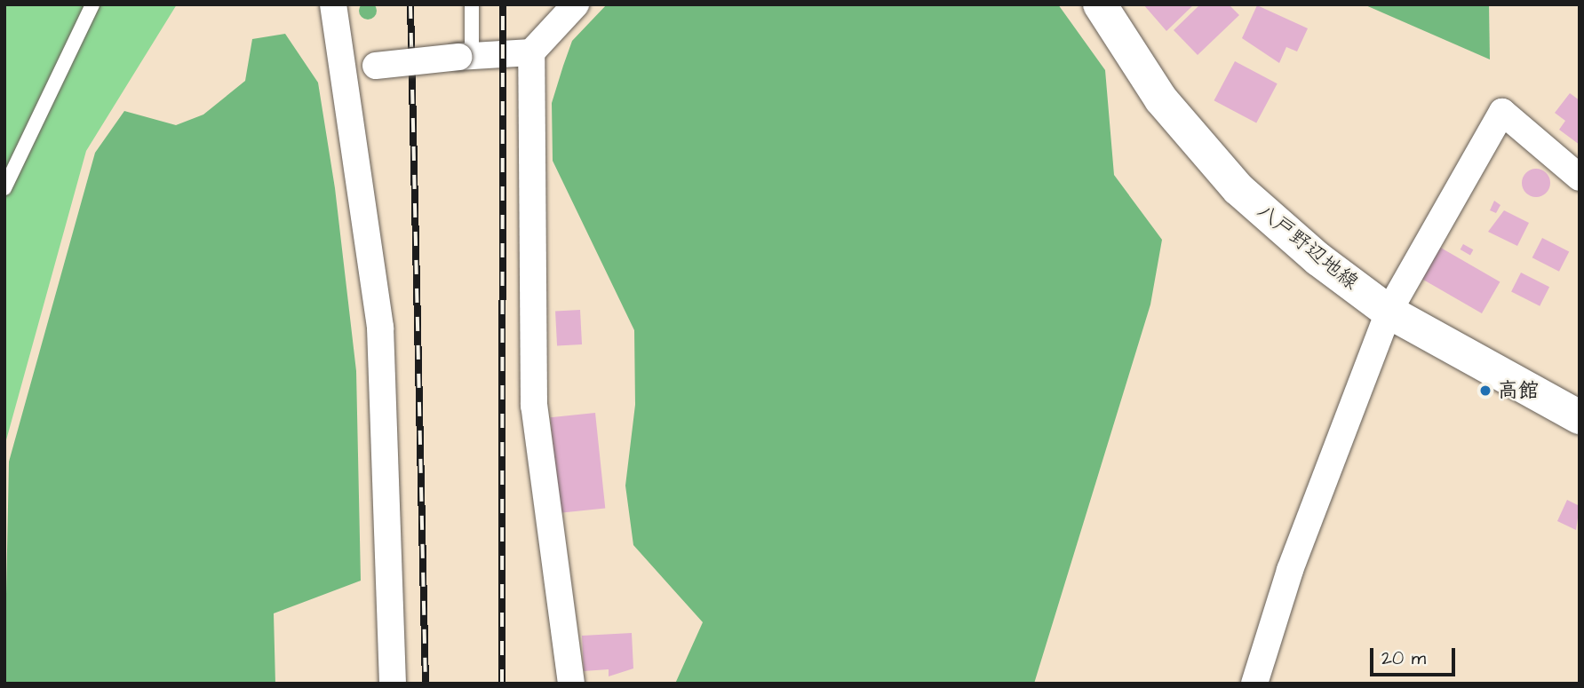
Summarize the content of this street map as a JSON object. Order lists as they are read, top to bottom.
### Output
{
  "streets": {
    "main road": ["八戸野辺地線"]
  },
  "places": ["高館"],
  "scale_bar": "20 m"
}
